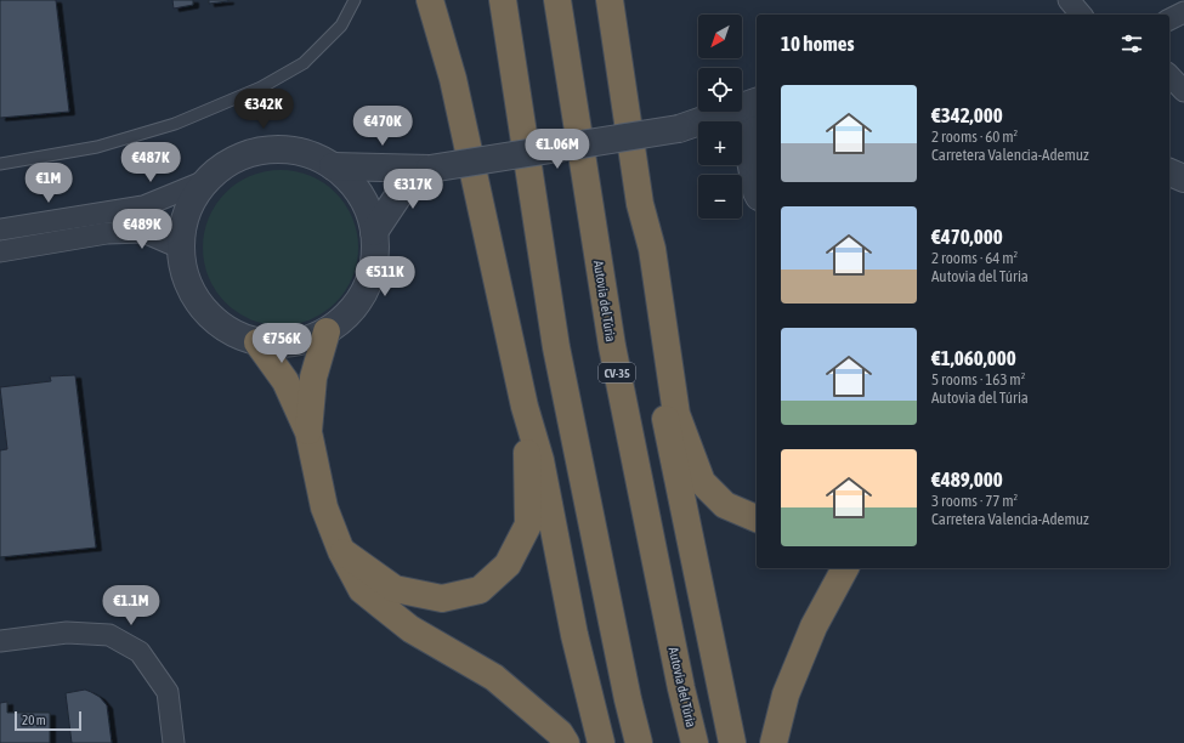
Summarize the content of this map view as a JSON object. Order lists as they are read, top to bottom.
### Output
{
  "streets": {
    "highway": ["Autovia del Túria", "CV-35"]
  },
  "scale_bar": "20 m",
  "north": "bottom left",
  "page": {
    "map_buttons": ["+", "−"],
    "heading": "10 homes",
    "list": [
      {
        "name": "€342,000",
        "note": "2 rooms · 60 m² · Carretera Valencia-Ademuz"
      },
      {
        "name": "€470,000",
        "note": "2 rooms · 64 m² · Autovia del Túria"
      },
      {
        "name": "€1,060,000",
        "note": "5 rooms · 163 m² · Autovia del Túria"
      },
      {
        "name": "€489,000",
        "note": "3 rooms · 77 m² · Carretera Valencia-Ademuz"
      }
    ],
    "price": [
      "€342K",
      "€470K",
      "€1.06M",
      "€487K",
      "€1M",
      "€317K",
      "€489K",
      "€511K",
      "€756K",
      "€1.1M"
    ],
    "scale": "20 m"
  }
}
